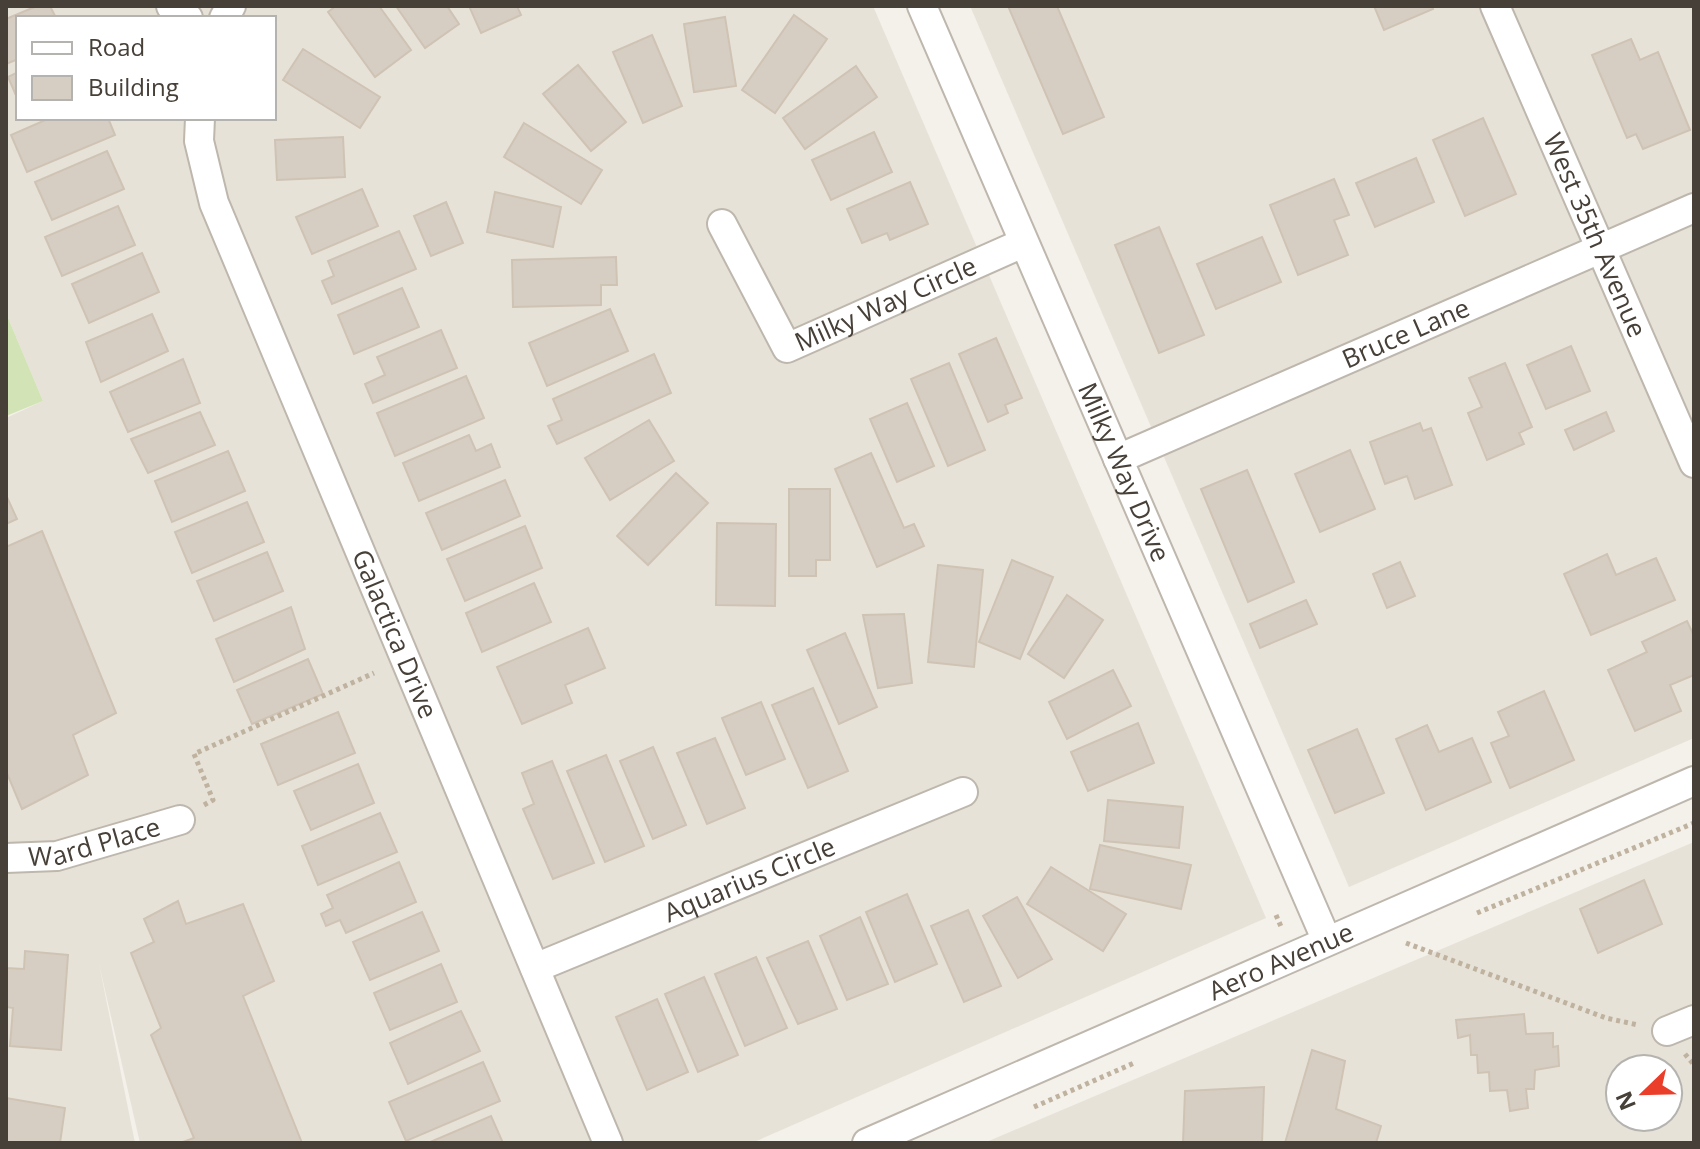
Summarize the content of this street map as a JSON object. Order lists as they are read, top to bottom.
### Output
{
  "streets": {
    "street": [
      "West 35th Avenue",
      "Milky Way Circle",
      "Bruce Lane",
      "Milky Way Drive",
      "Galactica Drive",
      "Ward Place",
      "Aquarius Circle",
      "Aero Avenue"
    ]
  },
  "crossings": [
    ["West 35th Avenue", "Bruce Lane"],
    ["Milky Way Circle", "Milky Way Drive"],
    ["Bruce Lane", "Milky Way Drive"],
    ["Milky Way Drive", "Aero Avenue"],
    ["Galactica Drive", "Aquarius Circle"]
  ],
  "legend": ["Road", "Building"],
  "north": "bottom left"
}
